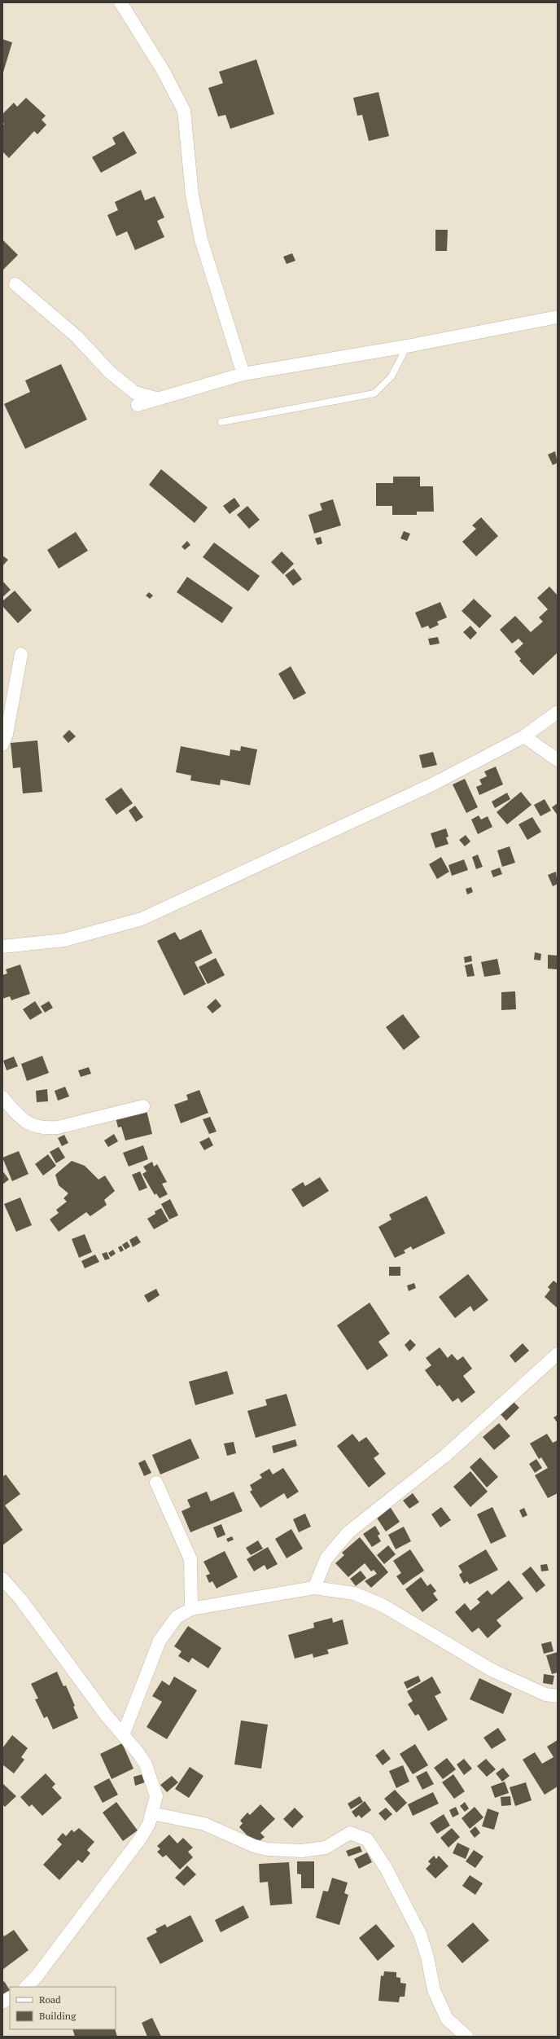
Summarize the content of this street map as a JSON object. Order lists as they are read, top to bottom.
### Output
{
  "legend": ["Road", "Building"]
}
